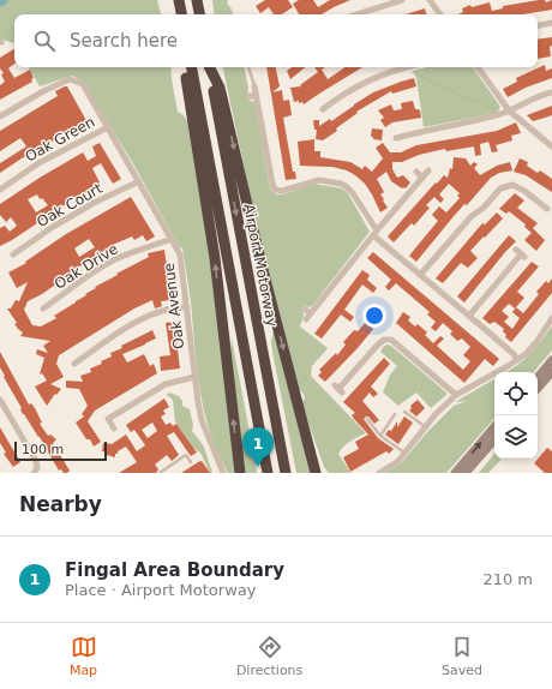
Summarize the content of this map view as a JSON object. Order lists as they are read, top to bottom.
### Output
{
  "streets": {
    "highway": ["Airport Motorway"],
    "street": [
      "Oak Green",
      "Oak Court",
      "Oak Drive",
      "Oak Avenue"
    ]
  },
  "crossings": [
    ["Oak Green", "Oak Avenue"],
    ["Oak Court", "Oak Avenue"],
    ["Oak Drive", "Oak Avenue"]
  ],
  "scale_bar": "100 m",
  "page": {
    "search": "Search here",
    "pins": "1",
    "scale": "100 m",
    "heading": "Nearby",
    "list": [
      {
        "mark": "1",
        "name": "Fingal Area Boundary",
        "note": "Place · Airport Motorway",
        "value": "210 m"
      }
    ],
    "nav": ["Map", "Directions", "Saved"]
  }
}
